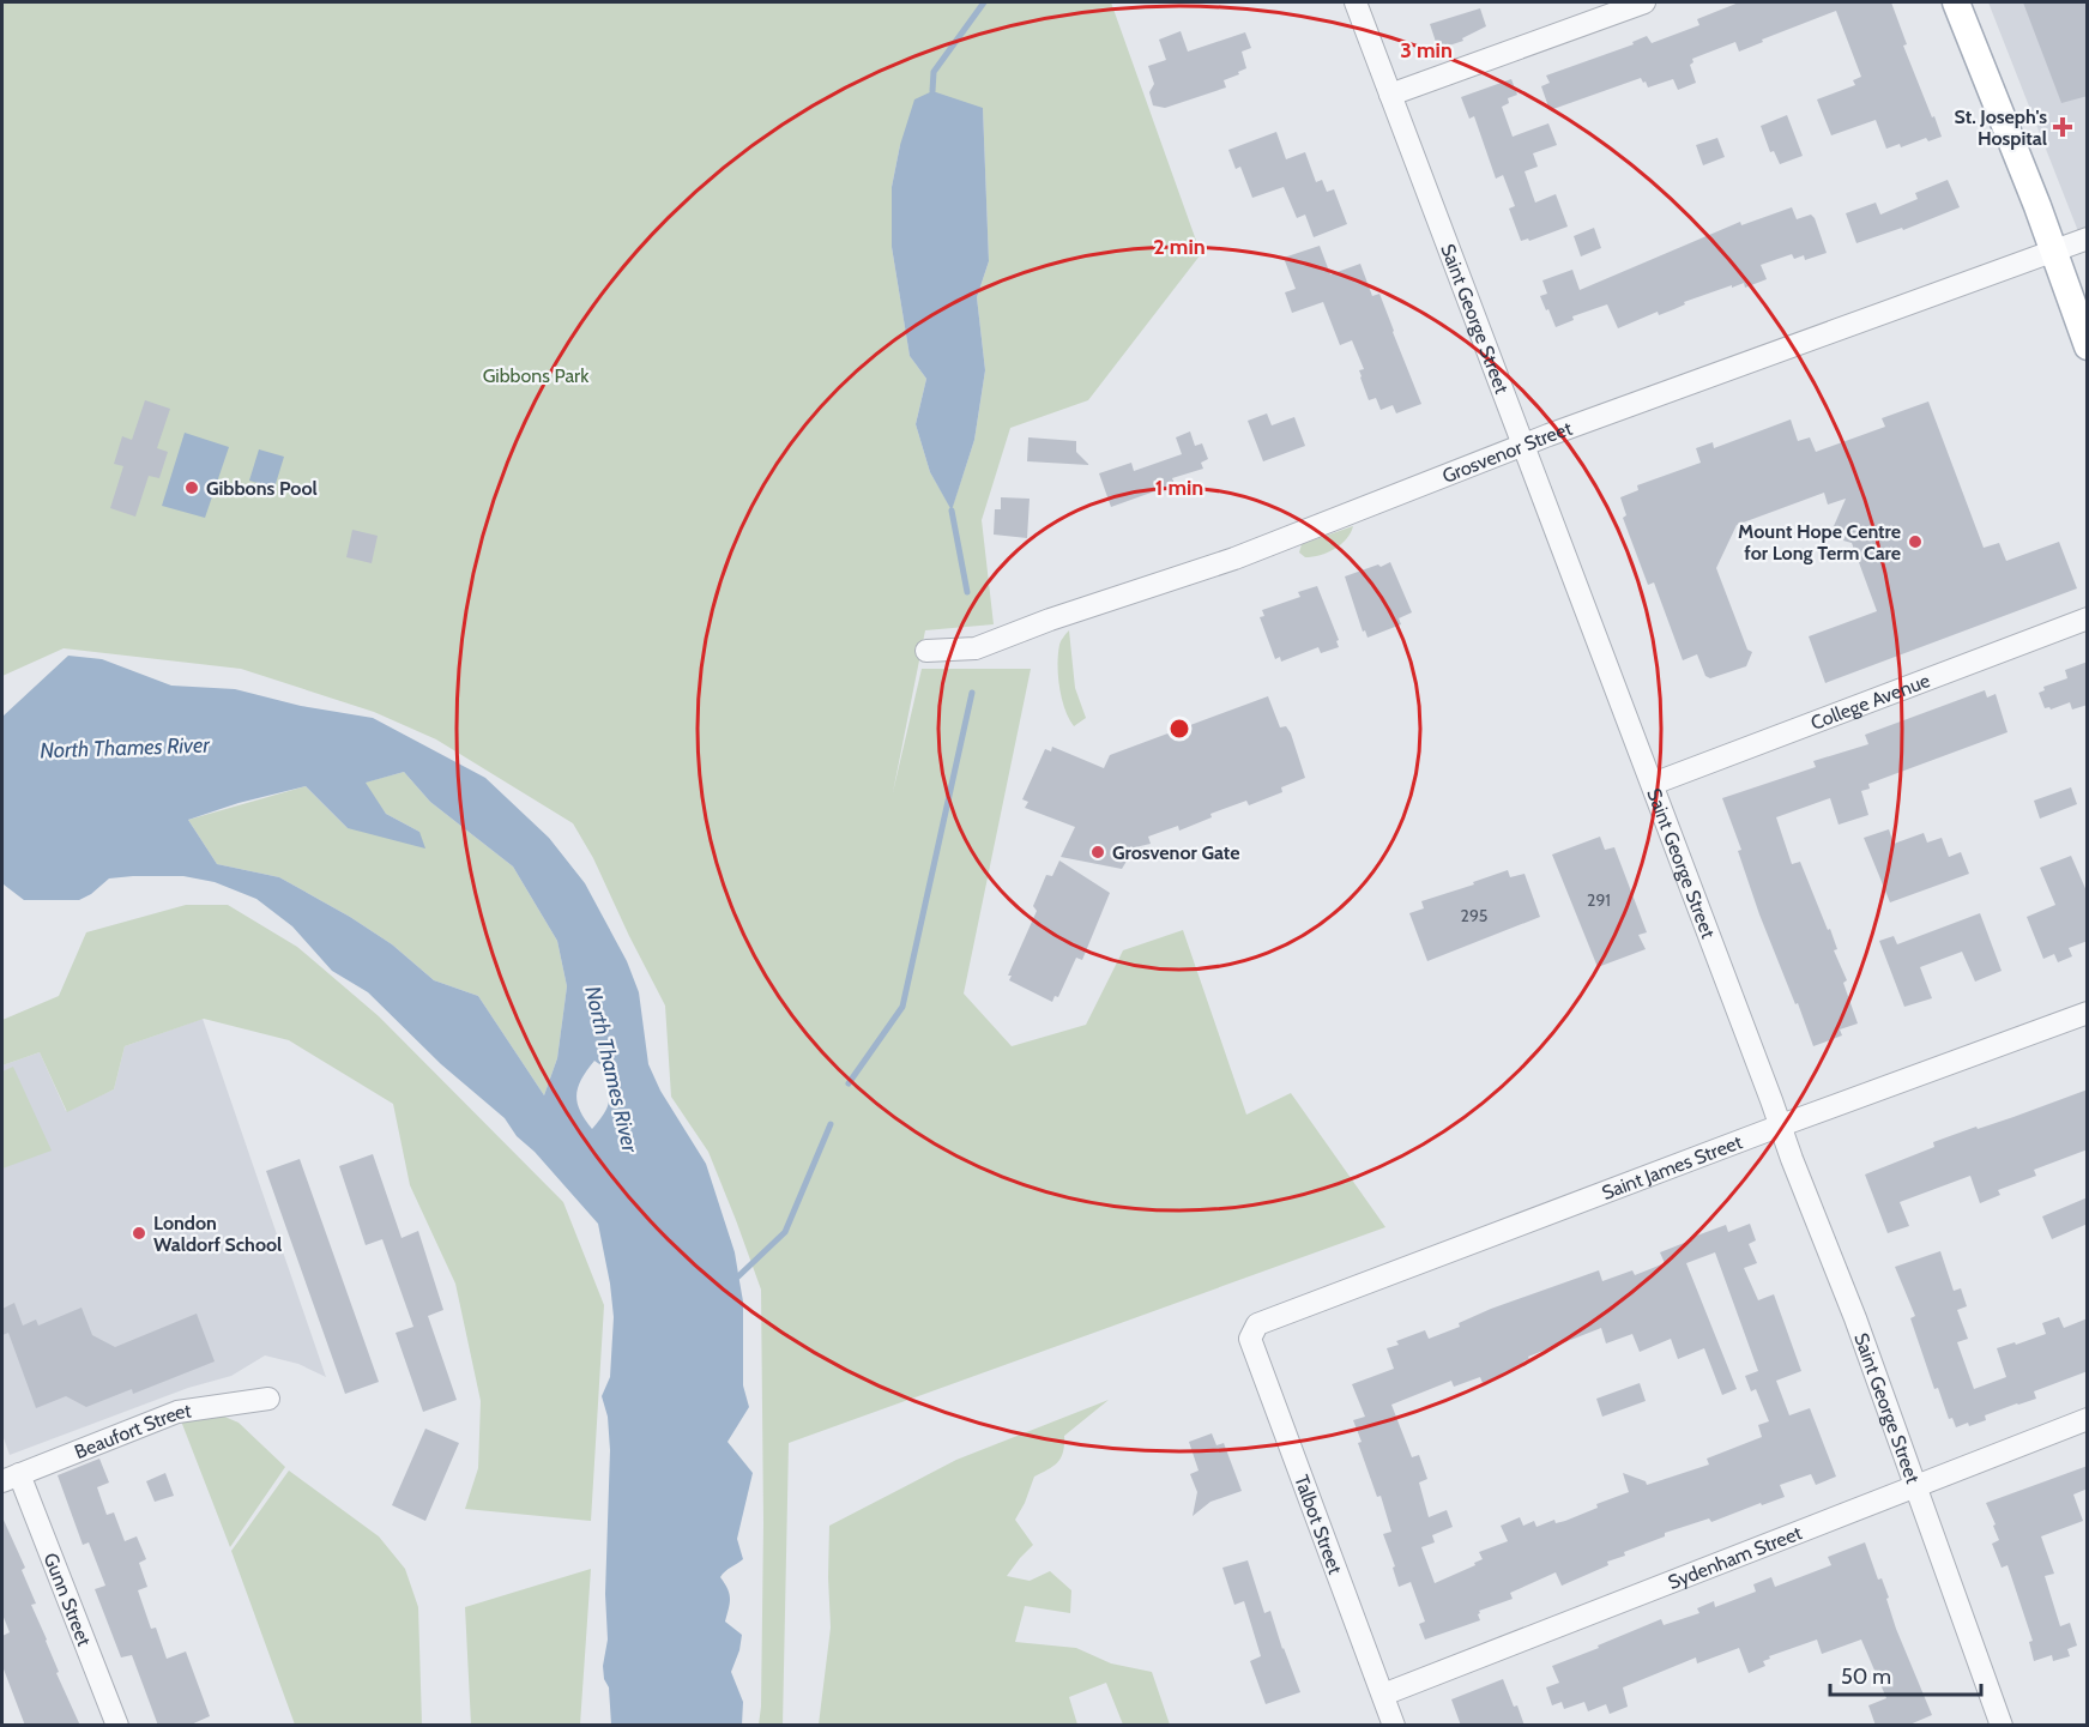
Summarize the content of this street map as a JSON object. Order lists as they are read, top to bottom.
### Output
{
  "streets": {
    "street": [
      "Saint George Street",
      "Grosvenor Street",
      "College Avenue",
      "Saint James Street",
      "Beaufort Street",
      "Talbot Street",
      "Sydenham Street",
      "Gunn Street"
    ]
  },
  "crossings": [
    ["Saint George Street", "Grosvenor Street"],
    ["Saint George Street", "College Avenue"],
    ["Saint George Street", "Saint James Street"],
    ["Saint George Street", "Sydenham Street"],
    ["Saint James Street", "Talbot Street"],
    ["Beaufort Street", "Gunn Street"],
    ["Talbot Street", "Sydenham Street"]
  ],
  "water": ["North Thames River"],
  "parks": ["Gibbons Park"],
  "places": {
    "health": ["St. Joseph's Hospital"],
    "other": [
      "Gibbons Pool",
      "Mount Hope Centre for Long Term Care",
      "Grosvenor Gate",
      "London Waldorf School"
    ]
  },
  "house_numbers": ["291", "295"],
  "scale_bar": "50 m",
  "rings": ["3 min", "2 min", "1 min"]
}
